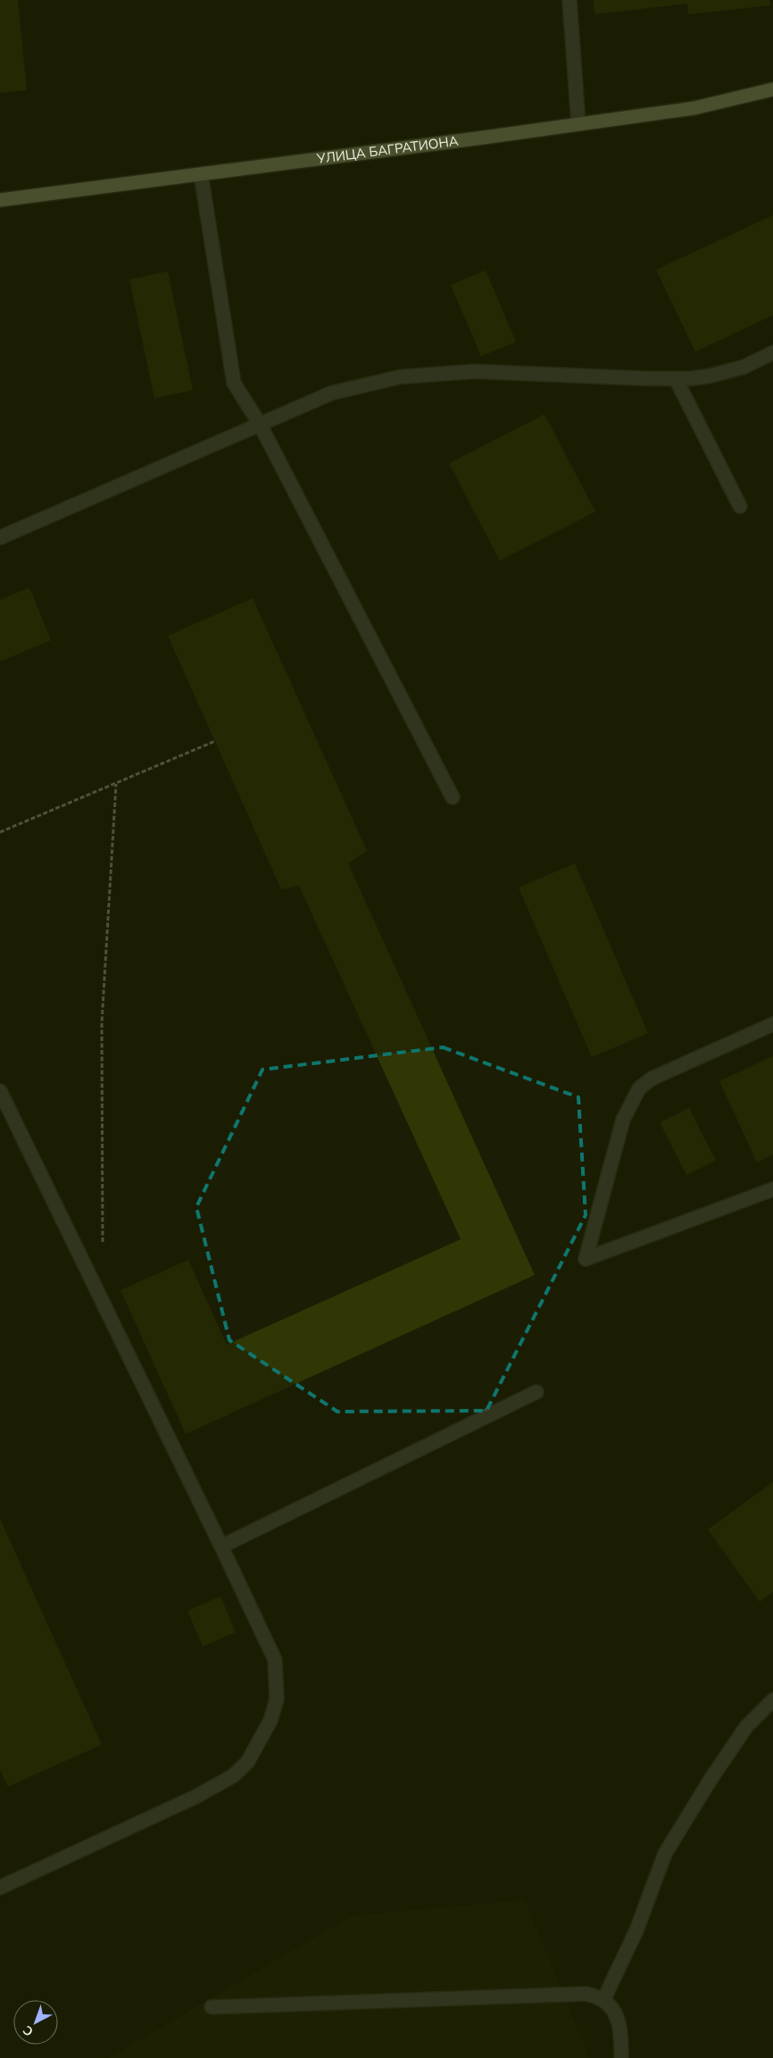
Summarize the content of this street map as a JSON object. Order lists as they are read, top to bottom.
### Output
{
  "streets": {
    "main road": ["УЛИЦА БАГРАТИОНА"]
  },
  "north": "bottom left"
}
